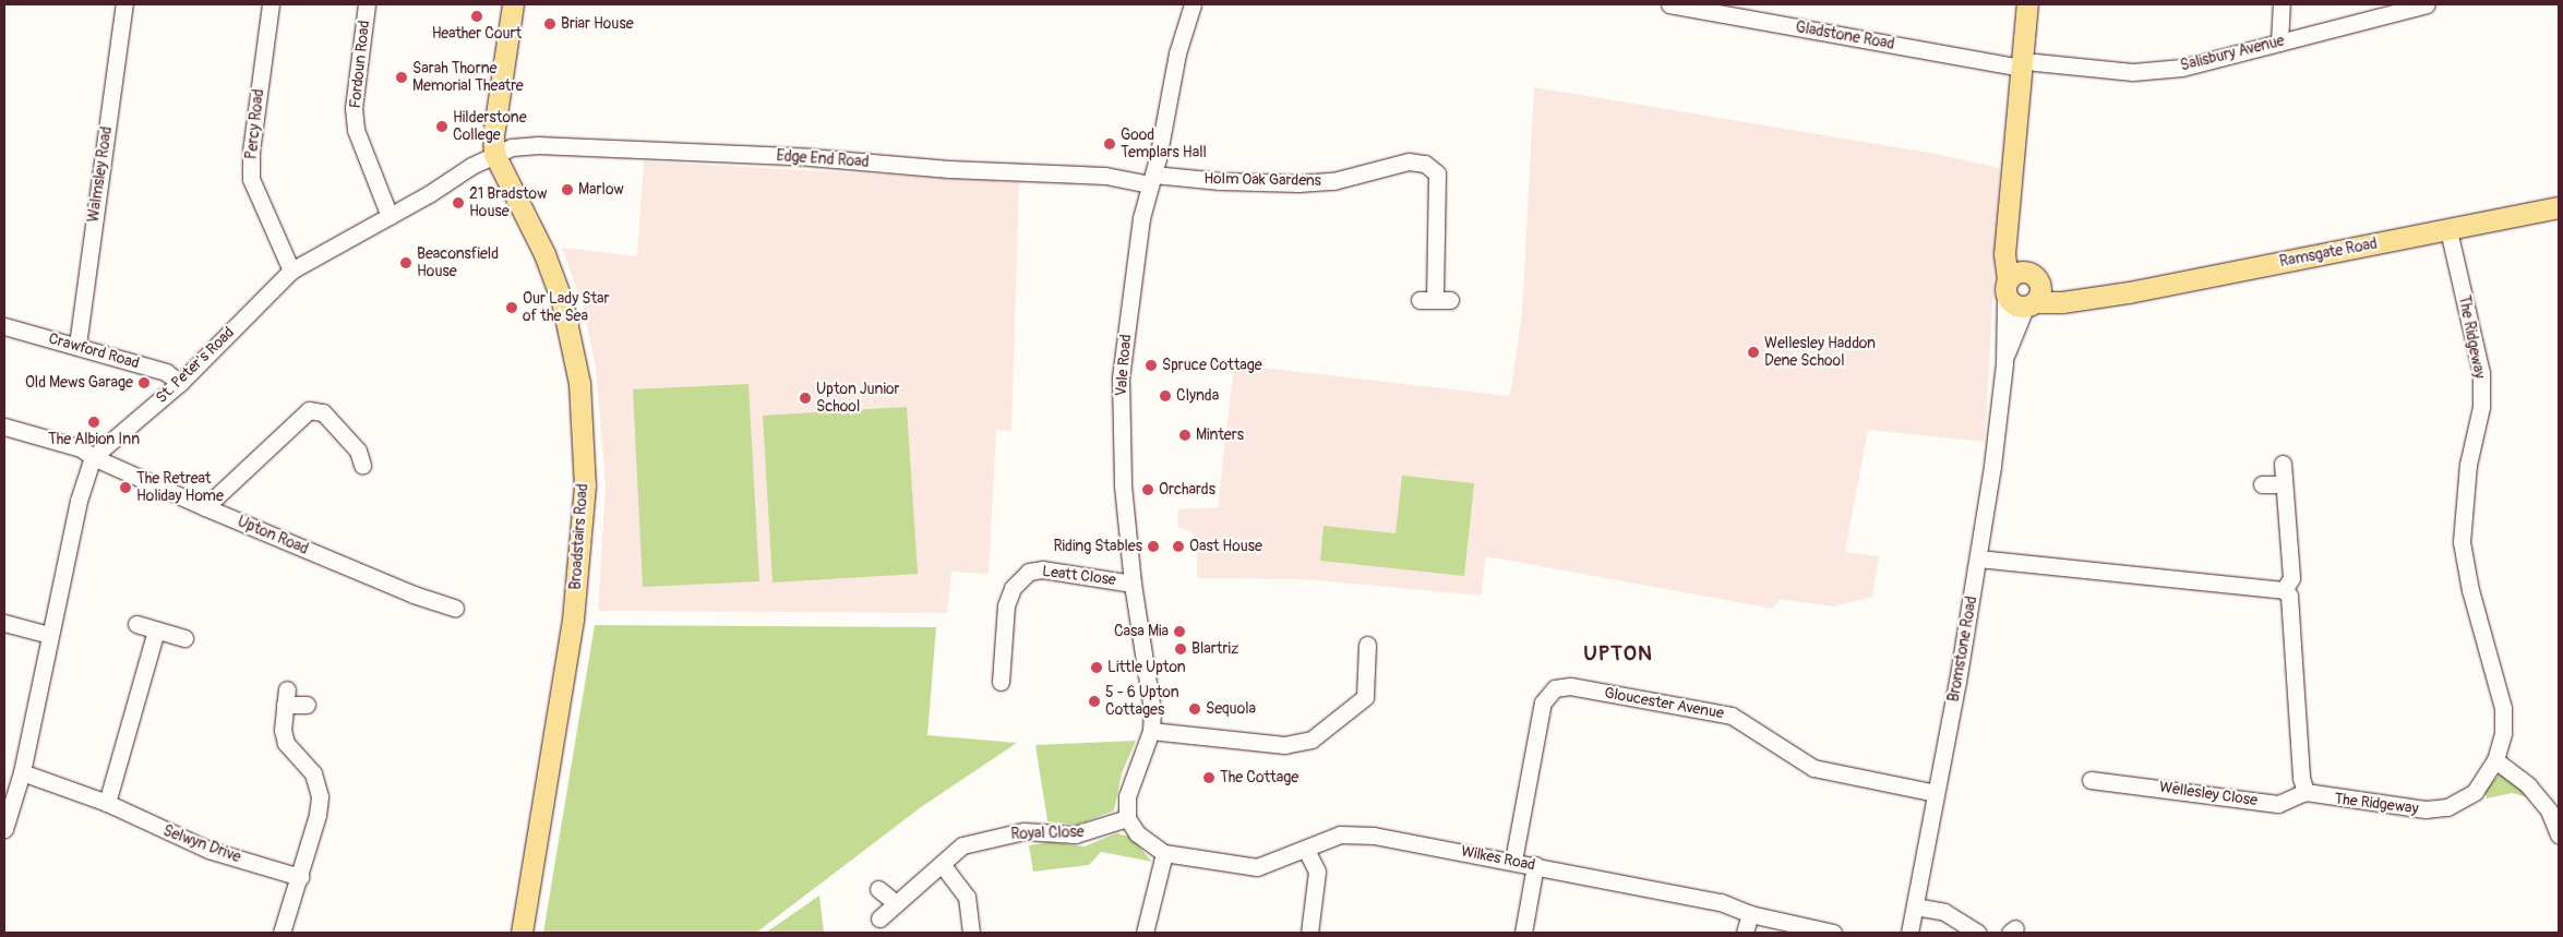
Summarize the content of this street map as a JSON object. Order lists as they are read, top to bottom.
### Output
{
  "streets": {
    "main road": ["Ramsgate Road", "Broadstairs Road"],
    "street": [
      "Gladstone Road",
      "Salisbury Avenue",
      "Fordoun Road",
      "Percy Road",
      "Edge End Road",
      "Walmsley Road",
      "Holm Oak Gardens",
      "The Ridgeway",
      "Crawford Road",
      "St. Peter's Road",
      "Vale Road",
      "Upton Road",
      "Leatt Close",
      "Bromstone Road",
      "Gloucester Avenue",
      "Wellesley Close",
      "Royal Close",
      "Selwyn Drive",
      "Wilkes Road"
    ]
  },
  "crossings": [
    ["Gladstone Road", "Salisbury Avenue"],
    ["Fordoun Road", "St. Peter's Road"],
    ["Percy Road", "St. Peter's Road"],
    ["Edge End Road", "Holm Oak Gardens"],
    ["Edge End Road", "St. Peter's Road"],
    ["Edge End Road", "Vale Road"],
    ["Edge End Road", "Broadstairs Road"],
    ["Walmsley Road", "Crawford Road"],
    ["Holm Oak Gardens", "Vale Road"],
    ["Ramsgate Road", "The Ridgeway"],
    ["Ramsgate Road", "Bromstone Road"],
    ["The Ridgeway", "Wellesley Close"],
    ["Crawford Road", "St. Peter's Road"],
    ["St. Peter's Road", "Upton Road"],
    ["St. Peter's Road", "Broadstairs Road"],
    ["Vale Road", "Leatt Close"],
    ["Vale Road", "Royal Close"],
    ["Bromstone Road", "Gloucester Avenue"],
    ["Gloucester Avenue", "Wilkes Road"]
  ],
  "districts": ["UPTON"],
  "places": [
    "Heather Court",
    "Briar House",
    "Sarah Thorne Memorial Theatre",
    "Hilderstone College",
    "Good Templars Hall",
    "Marlow",
    "21 Bradstow House",
    "Beaconsfield House",
    "Our Lady Star of the Sea",
    "Wellesley Haddon Dene School",
    "Spruce Cottage",
    "Old Mews Garage",
    "Clynda",
    "Upton Junior School",
    "The Albion Inn",
    "Minters",
    "The Retreat Holiday Home",
    "Orchards",
    "Riding Stables",
    "Oast House",
    "Casa Mia",
    "Blartriz",
    "Little Upton",
    "5 - 6 Upton Cottages",
    "Sequola",
    "The Cottage"
  ]
}
